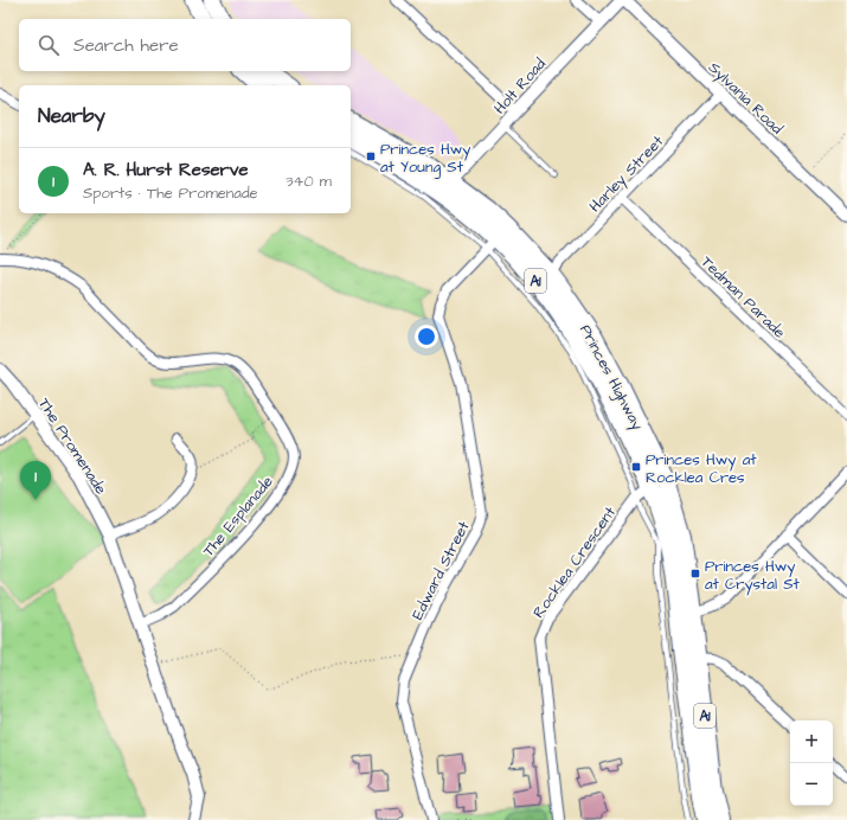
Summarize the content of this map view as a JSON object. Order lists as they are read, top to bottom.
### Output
{
  "streets": {
    "highway": ["A1", "Princes Highway"],
    "street": [
      "Holt Road",
      "Sylvania Road",
      "Harley Street",
      "Tedman Parade",
      "The Promenade",
      "The Esplanade",
      "Rocklea Crescent",
      "Edward Street"
    ]
  },
  "crossings": [
    ["Holt Road", "Sylvania Road"],
    ["Holt Road", "Princes Highway"],
    ["Sylvania Road", "Harley Street"],
    ["Harley Street", "Tedman Parade"],
    ["Harley Street", "Princes Highway"],
    ["Princes Highway", "Rocklea Crescent"],
    ["Princes Highway", "Edward Street"],
    ["The Promenade", "The Esplanade"]
  ],
  "places": {
    "transit": ["Princes Hwy at Young St", "Princes Hwy at Rocklea Cres", "Princes Hwy at Crystal St"]
  },
  "page": {
    "search": "Search here",
    "heading": "Nearby",
    "list": [
      {
        "mark": "1",
        "name": "A. R. Hurst Reserve",
        "note": "Sports · The Promenade",
        "value": "340 m"
      }
    ],
    "pins": "1",
    "map_buttons": ["+", "−"]
  }
}
